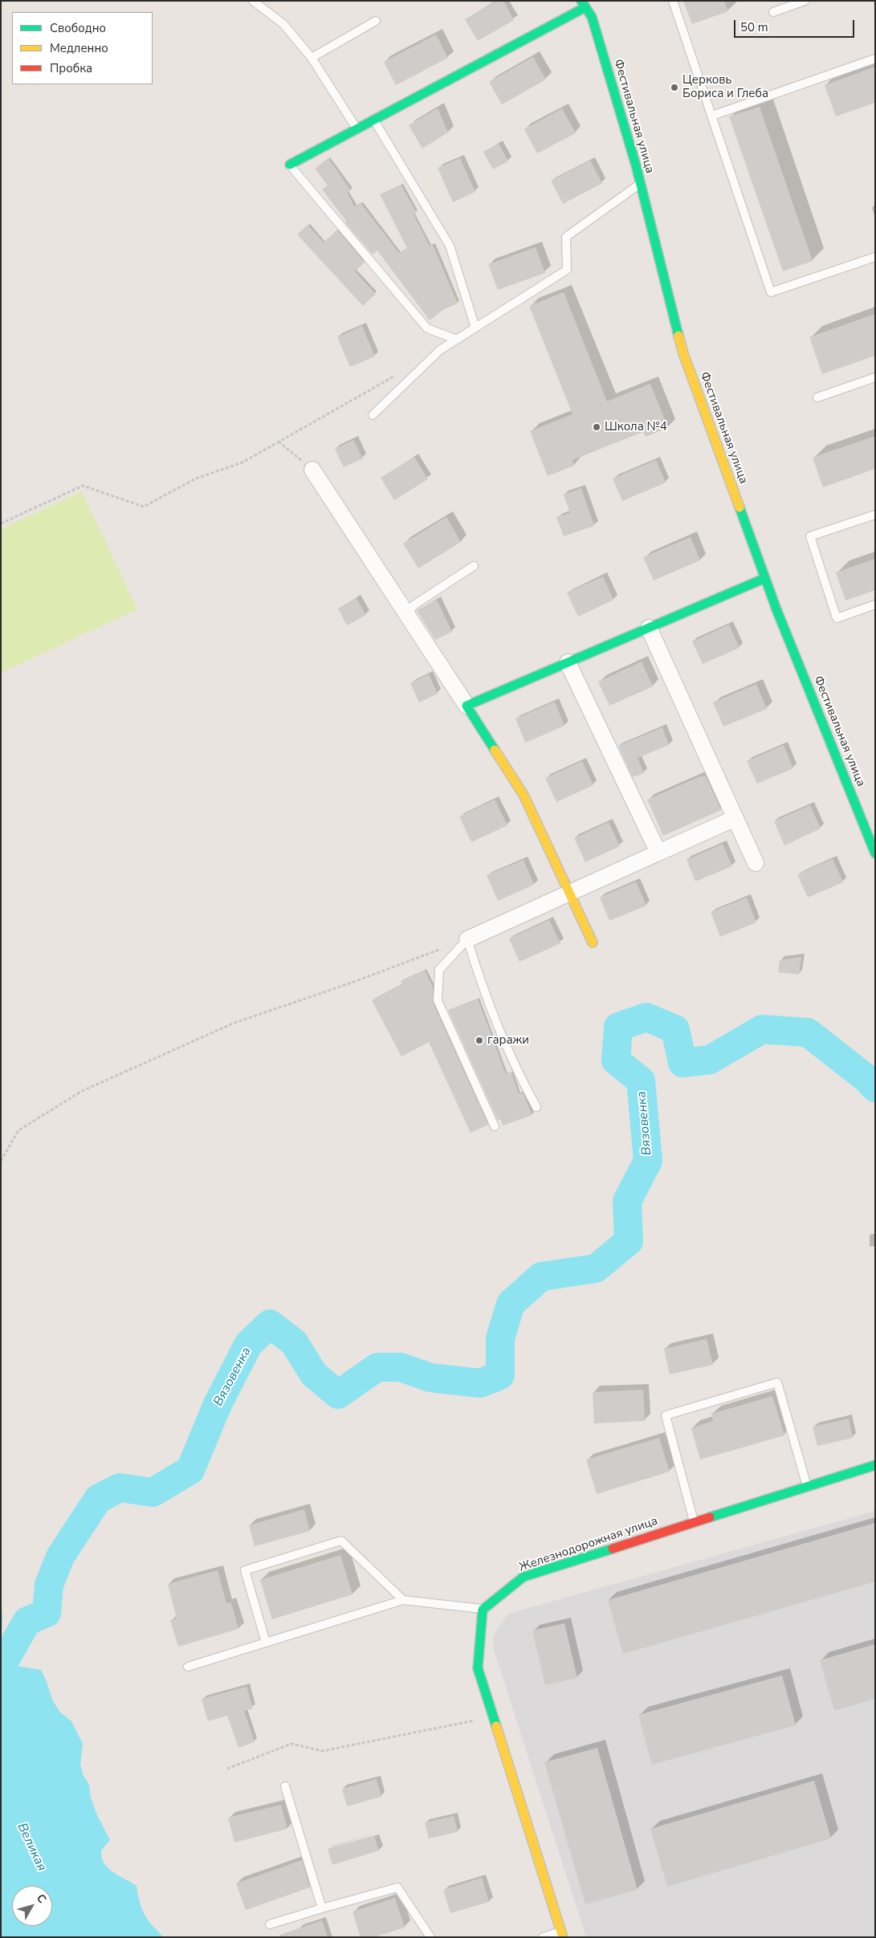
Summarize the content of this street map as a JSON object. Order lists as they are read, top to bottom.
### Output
{
  "streets": {
    "main road": ["Фестивальная улица", "Железнодорожная улица"]
  },
  "water": ["Вязовенка", "Великая"],
  "places": ["Церковь Бориса и Глеба", "Школа №4", "гаражи"],
  "legend": ["Свободно", "Медленно", "Пробка"],
  "scale_bar": "50 m",
  "north": "top right"
}
